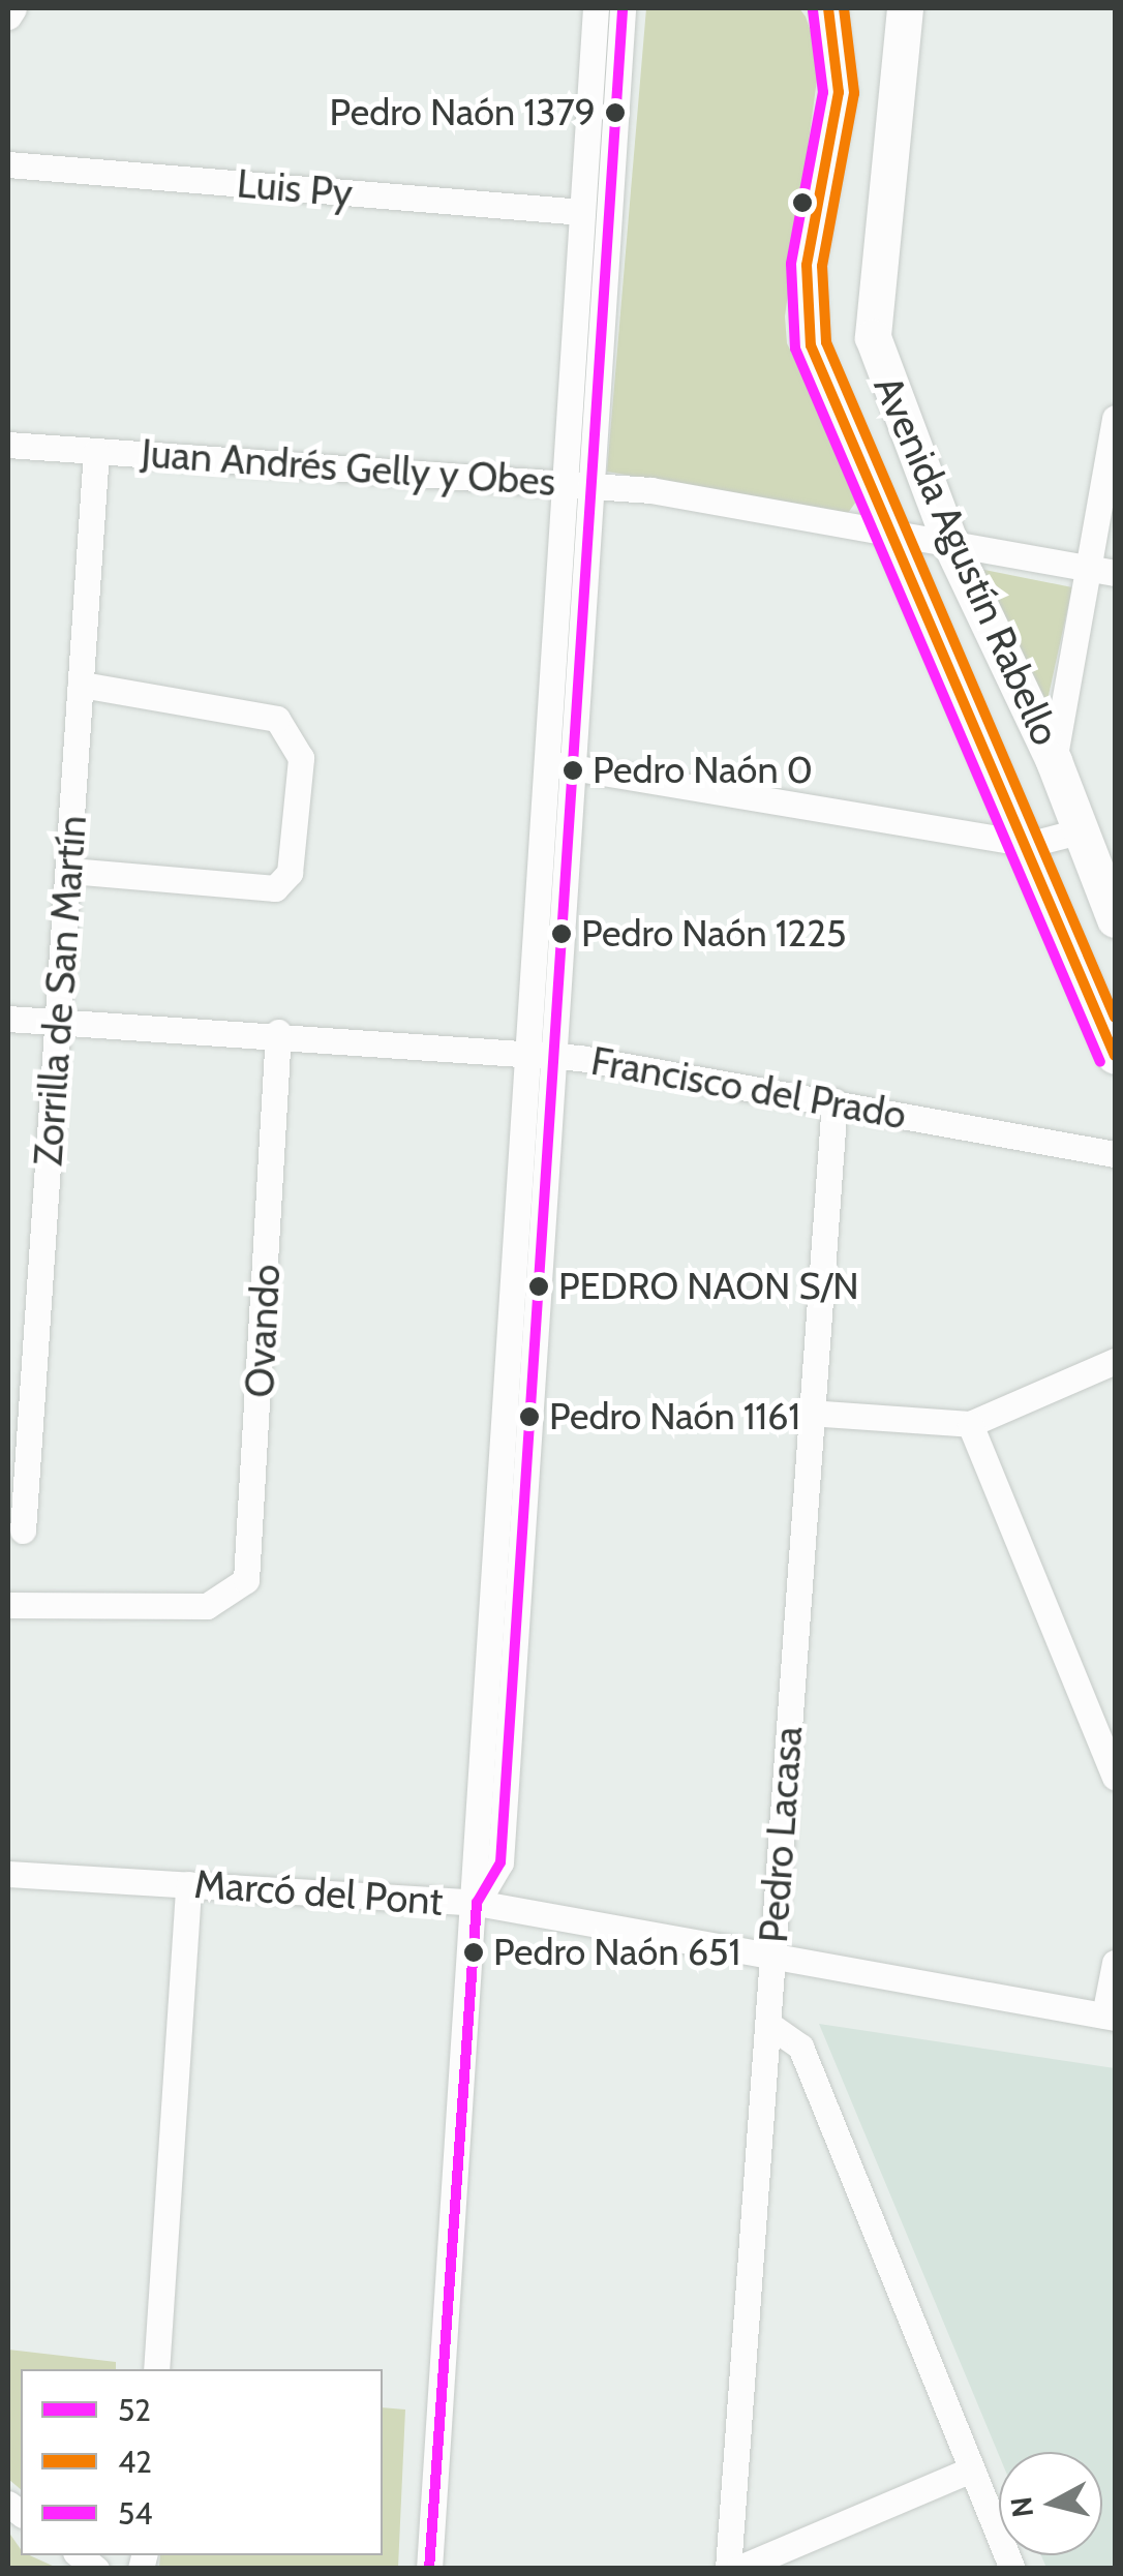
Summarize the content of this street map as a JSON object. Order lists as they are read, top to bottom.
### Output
{
  "streets": {
    "main road": ["Avenida Agustín Rabello"],
    "street": [
      "Luis Py",
      "Juan Andrés Gelly y Obes",
      "Zorrilla de San Martín",
      "Francisco del Prado",
      "Ovando",
      "Pedro Lacasa",
      "Marcó del Pont"
    ]
  },
  "crossings": [
    ["Juan Andrés Gelly y Obes", "Avenida Agustín Rabello"],
    ["Juan Andrés Gelly y Obes", "Zorrilla de San Martín"],
    ["Zorrilla de San Martín", "Francisco del Prado"],
    ["Francisco del Prado", "Ovando"],
    ["Francisco del Prado", "Pedro Lacasa"],
    ["Pedro Lacasa", "Marcó del Pont"]
  ],
  "places": [
    "Pedro Naón 1379",
    "Pedro Naón 0",
    "Pedro Naón 1225",
    "PEDRO NAON S/N",
    "Pedro Naón 1161",
    "Pedro Naón 651"
  ],
  "lines": ["transit line 52", "transit line 42", "transit line 54"],
  "legend": ["52", "42", "54"],
  "north": "left"
}
